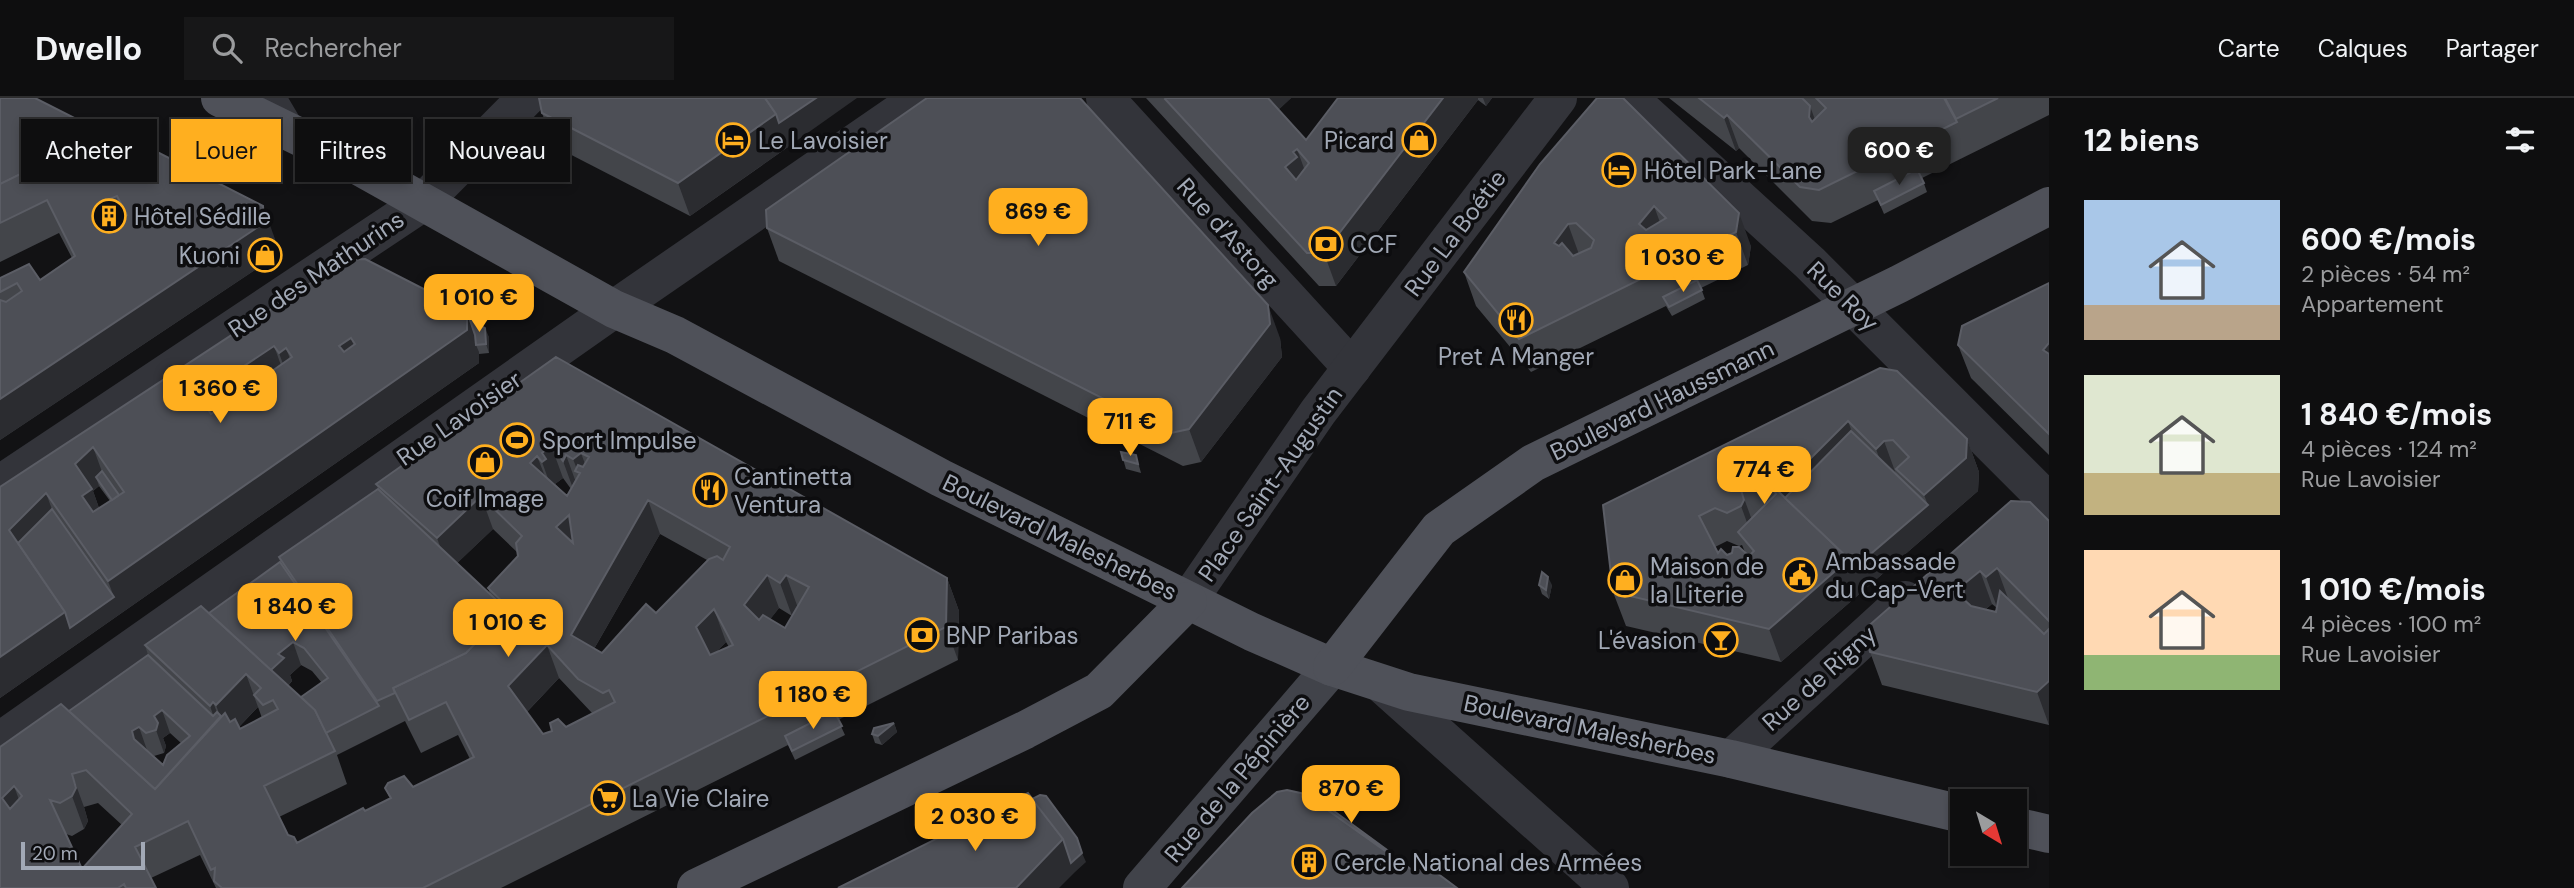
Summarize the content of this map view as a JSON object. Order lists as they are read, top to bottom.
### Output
{
  "streets": {
    "main road": ["Boulevard Haussmann", "Boulevard Malesherbes", "Rue de la Pépinière"],
    "street": [
      "Rue d'Astorg",
      "Rue La Boétie",
      "Rue des Mathurins",
      "Rue Roy",
      "Rue Lavoisier",
      "Place Saint-Augustin",
      "Rue de Rigny"
    ]
  },
  "crossings": [
    ["Rue d'Astorg", "Rue La Boétie"],
    ["Rue d'Astorg", "Place Saint-Augustin"],
    ["Rue La Boétie", "Place Saint-Augustin"],
    ["Rue des Mathurins", "Boulevard Malesherbes"],
    ["Rue Roy", "Boulevard Haussmann"],
    ["Boulevard Haussmann", "Boulevard Malesherbes"],
    ["Boulevard Haussmann", "Rue de la Pépinière"],
    ["Rue Lavoisier", "Boulevard Malesherbes"],
    ["Place Saint-Augustin", "Boulevard Malesherbes"],
    ["Boulevard Malesherbes", "Rue de Rigny"],
    ["Boulevard Malesherbes", "Rue de la Pépinière"]
  ],
  "places": {
    "hotel": ["Le Lavoisier", "Hôtel Park-Lane"],
    "shop": [
      "Picard",
      "Kuoni",
      "Coif Image",
      "Maison de la Literie"
    ],
    "building": ["Hôtel Sédille", "Cercle National des Armées"],
    "bank": ["CCF", "BNP Paribas"],
    "restaurant": ["Pret A Manger", "Cantinetta Ventura"],
    "sports": ["Sport Impulse"],
    "public building": ["Ambassade du Cap-Vert"],
    "bar": ["L'évasion"],
    "supermarket": ["La Vie Claire"]
  },
  "scale_bar": "20 m",
  "north": "bottom right",
  "page": {
    "header": "Dwello",
    "search": "Rechercher",
    "nav": ["Carte", "Calques", "Partager"],
    "heading": "12 biens",
    "chip": [
      "Acheter",
      "Louer",
      "Filtres",
      "Nouveau"
    ],
    "price": [
      "600 €",
      "869 €",
      "1 030 €",
      "1 010 €",
      "1 360 €",
      "711 €",
      "774 €",
      "1 840 €",
      "1 010 €",
      "1 180 €",
      "870 €",
      "2 030 €"
    ],
    "list": [
      {
        "name": "600 €/mois",
        "note": "2 pièces · 54 m² · Appartement"
      },
      {
        "name": "1 840 €/mois",
        "note": "4 pièces · 124 m² · Rue Lavoisier"
      },
      {
        "name": "1 010 €/mois",
        "note": "4 pièces · 100 m² · Rue Lavoisier"
      }
    ],
    "scale": "20 m"
  }
}
